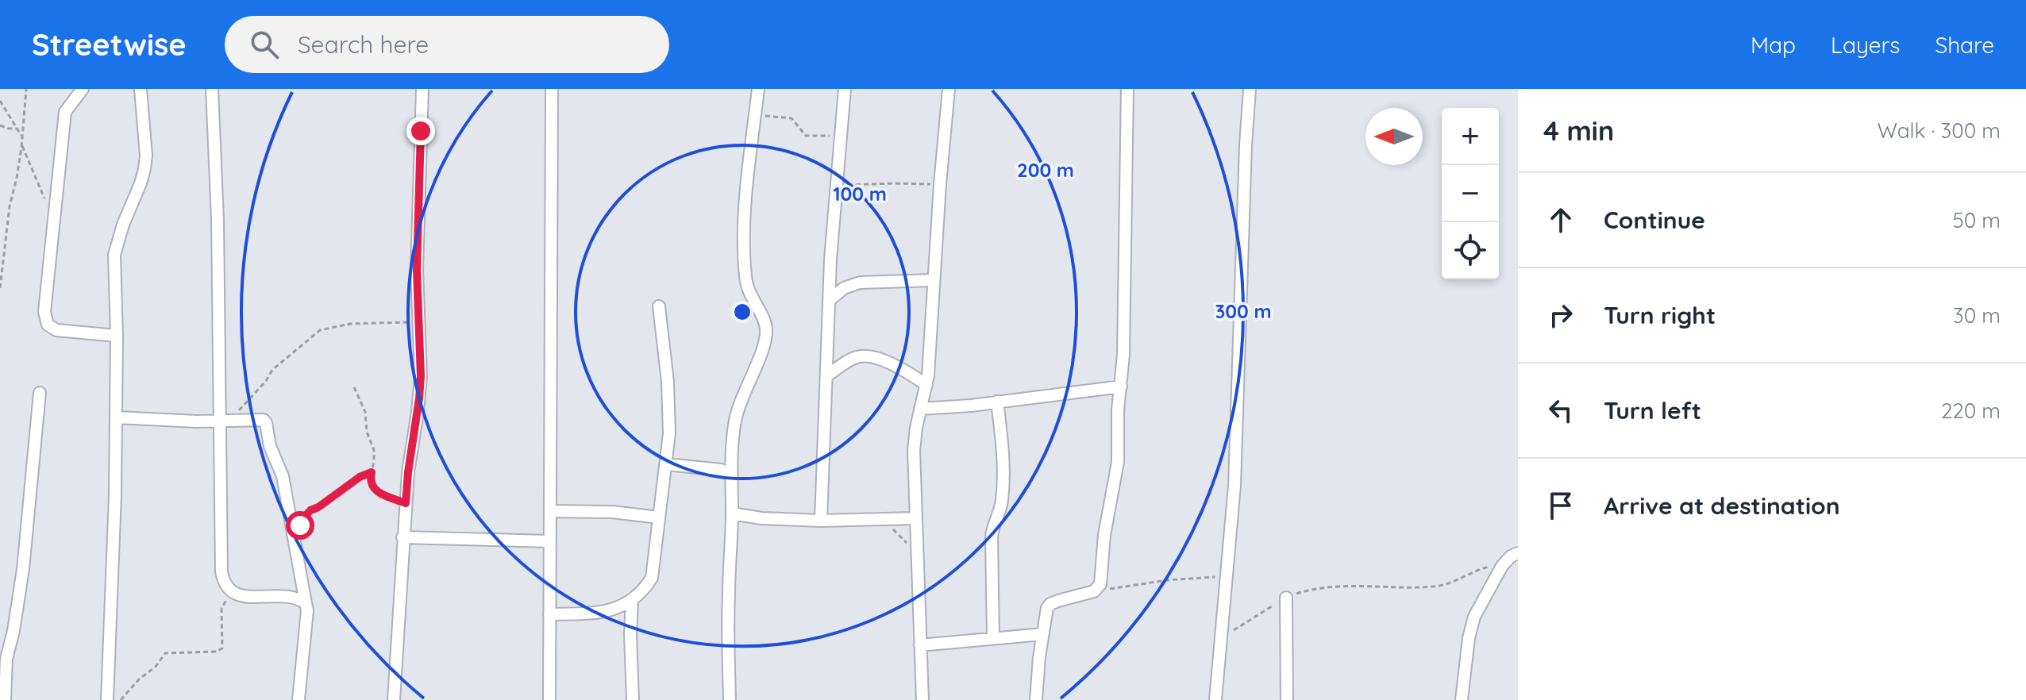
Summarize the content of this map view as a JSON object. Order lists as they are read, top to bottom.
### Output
{
  "north": "left",
  "page": {
    "header": "Streetwise",
    "search": "Search here",
    "nav": ["Map", "Layers", "Share"],
    "heading": ["4 min", "Walk · 300 m"],
    "map_buttons": ["+", "−"],
    "list": [
      ["Continue", "50 m"],
      ["Turn right", "30 m"],
      ["Turn left", "220 m"],
      "Arrive at destination"
    ]
  },
  "rings": ["200 m", "100 m", "300 m"]
}
